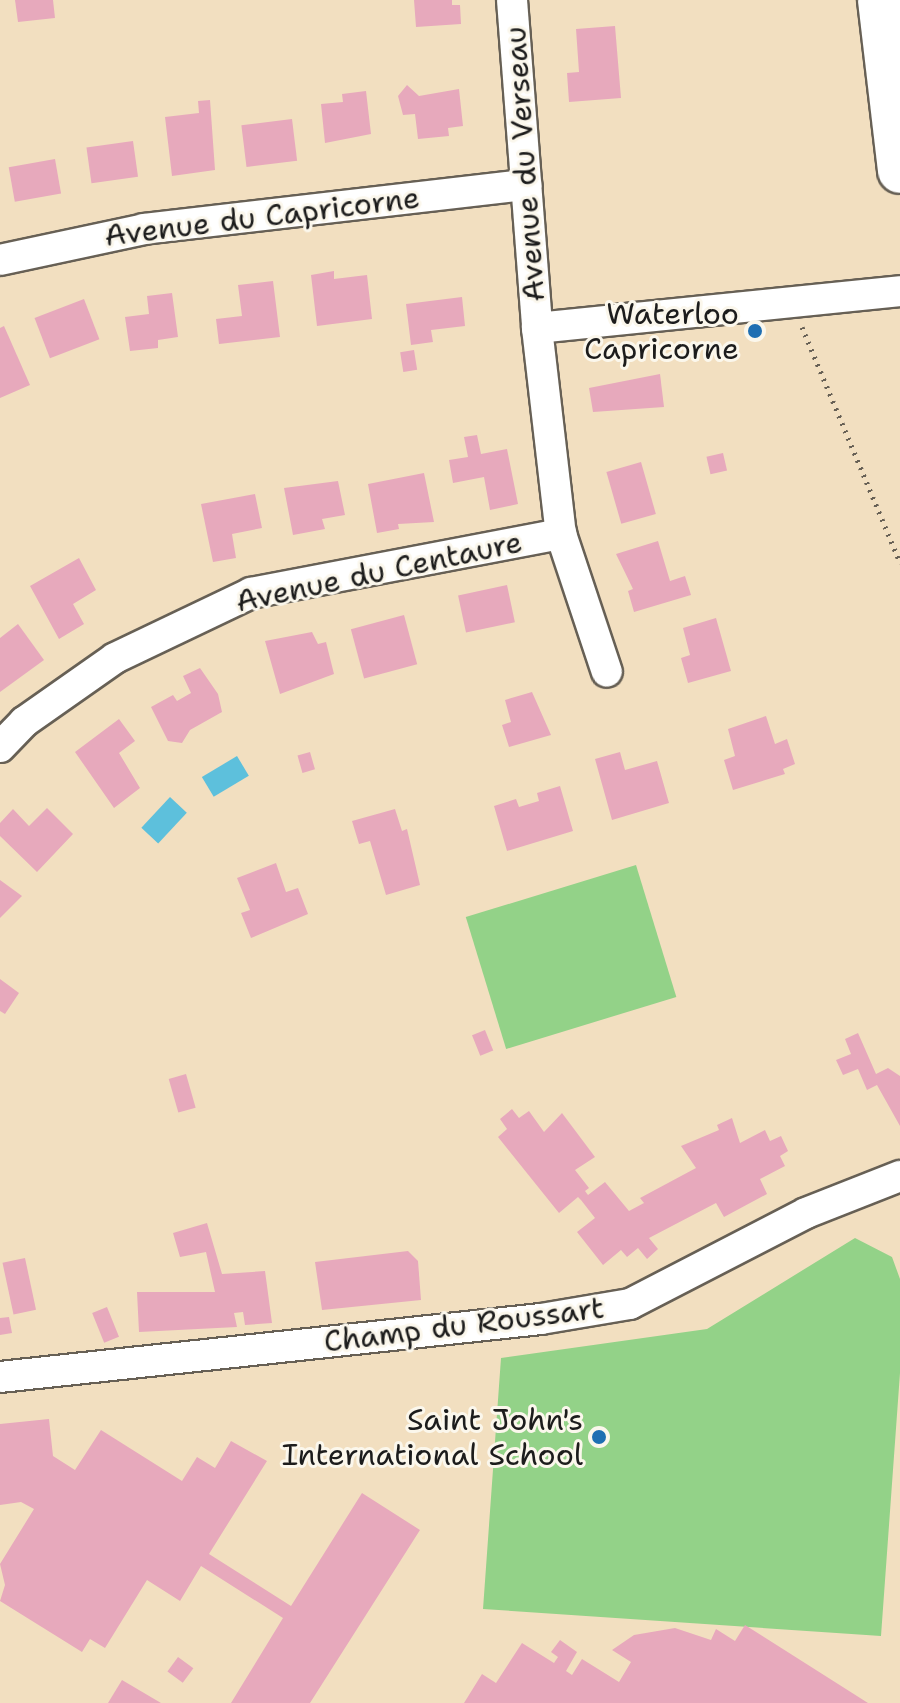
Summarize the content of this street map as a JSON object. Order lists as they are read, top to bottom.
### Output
{
  "streets": {
    "street": [
      "Avenue du Verseau",
      "Avenue du Capricorne",
      "Avenue du Centaure",
      "Champ du Roussart"
    ]
  },
  "crossings": [
    ["Avenue du Verseau", "Avenue du Capricorne"],
    ["Avenue du Verseau", "Avenue du Centaure"]
  ],
  "places": ["Waterloo Capricorne", "Saint John's International School"]
}
